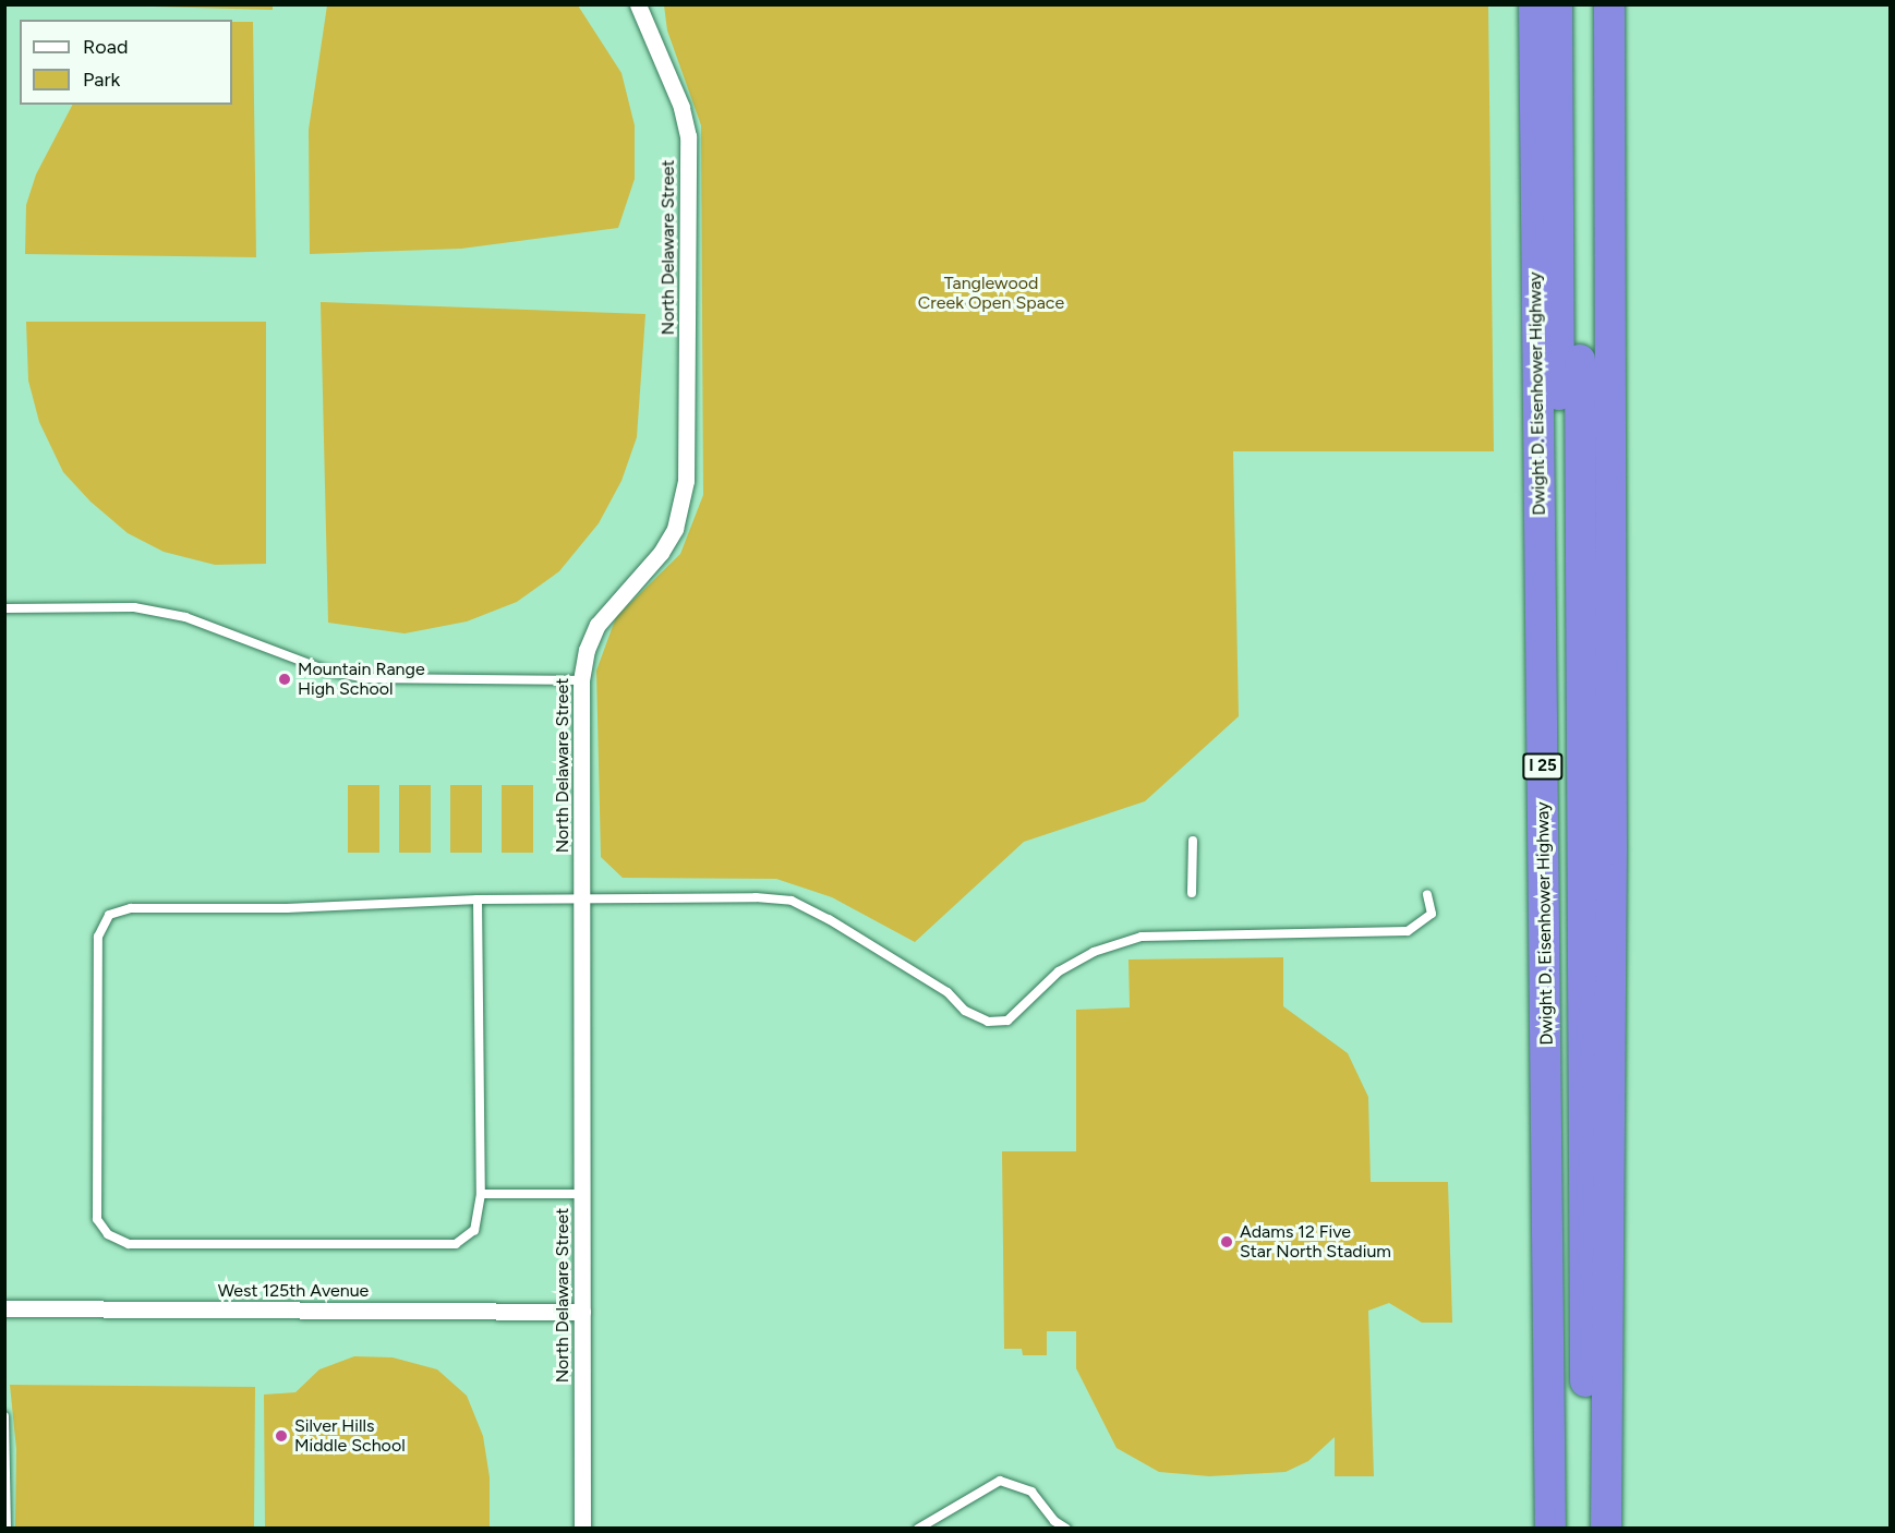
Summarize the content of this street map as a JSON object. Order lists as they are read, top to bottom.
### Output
{
  "streets": {
    "highway": ["Dwight D. Eisenhower Highway", "I 25"],
    "street": ["North Delaware Street", "West 125th Avenue"]
  },
  "crossings": [
    ["North Delaware Street", "West 125th Avenue"]
  ],
  "parks": ["Tanglewood Creek Open Space"],
  "places": ["Mountain Range High School", "Adams 12 Five Star North Stadium", "Silver Hills Middle School"],
  "legend": ["Road", "Park"]
}
